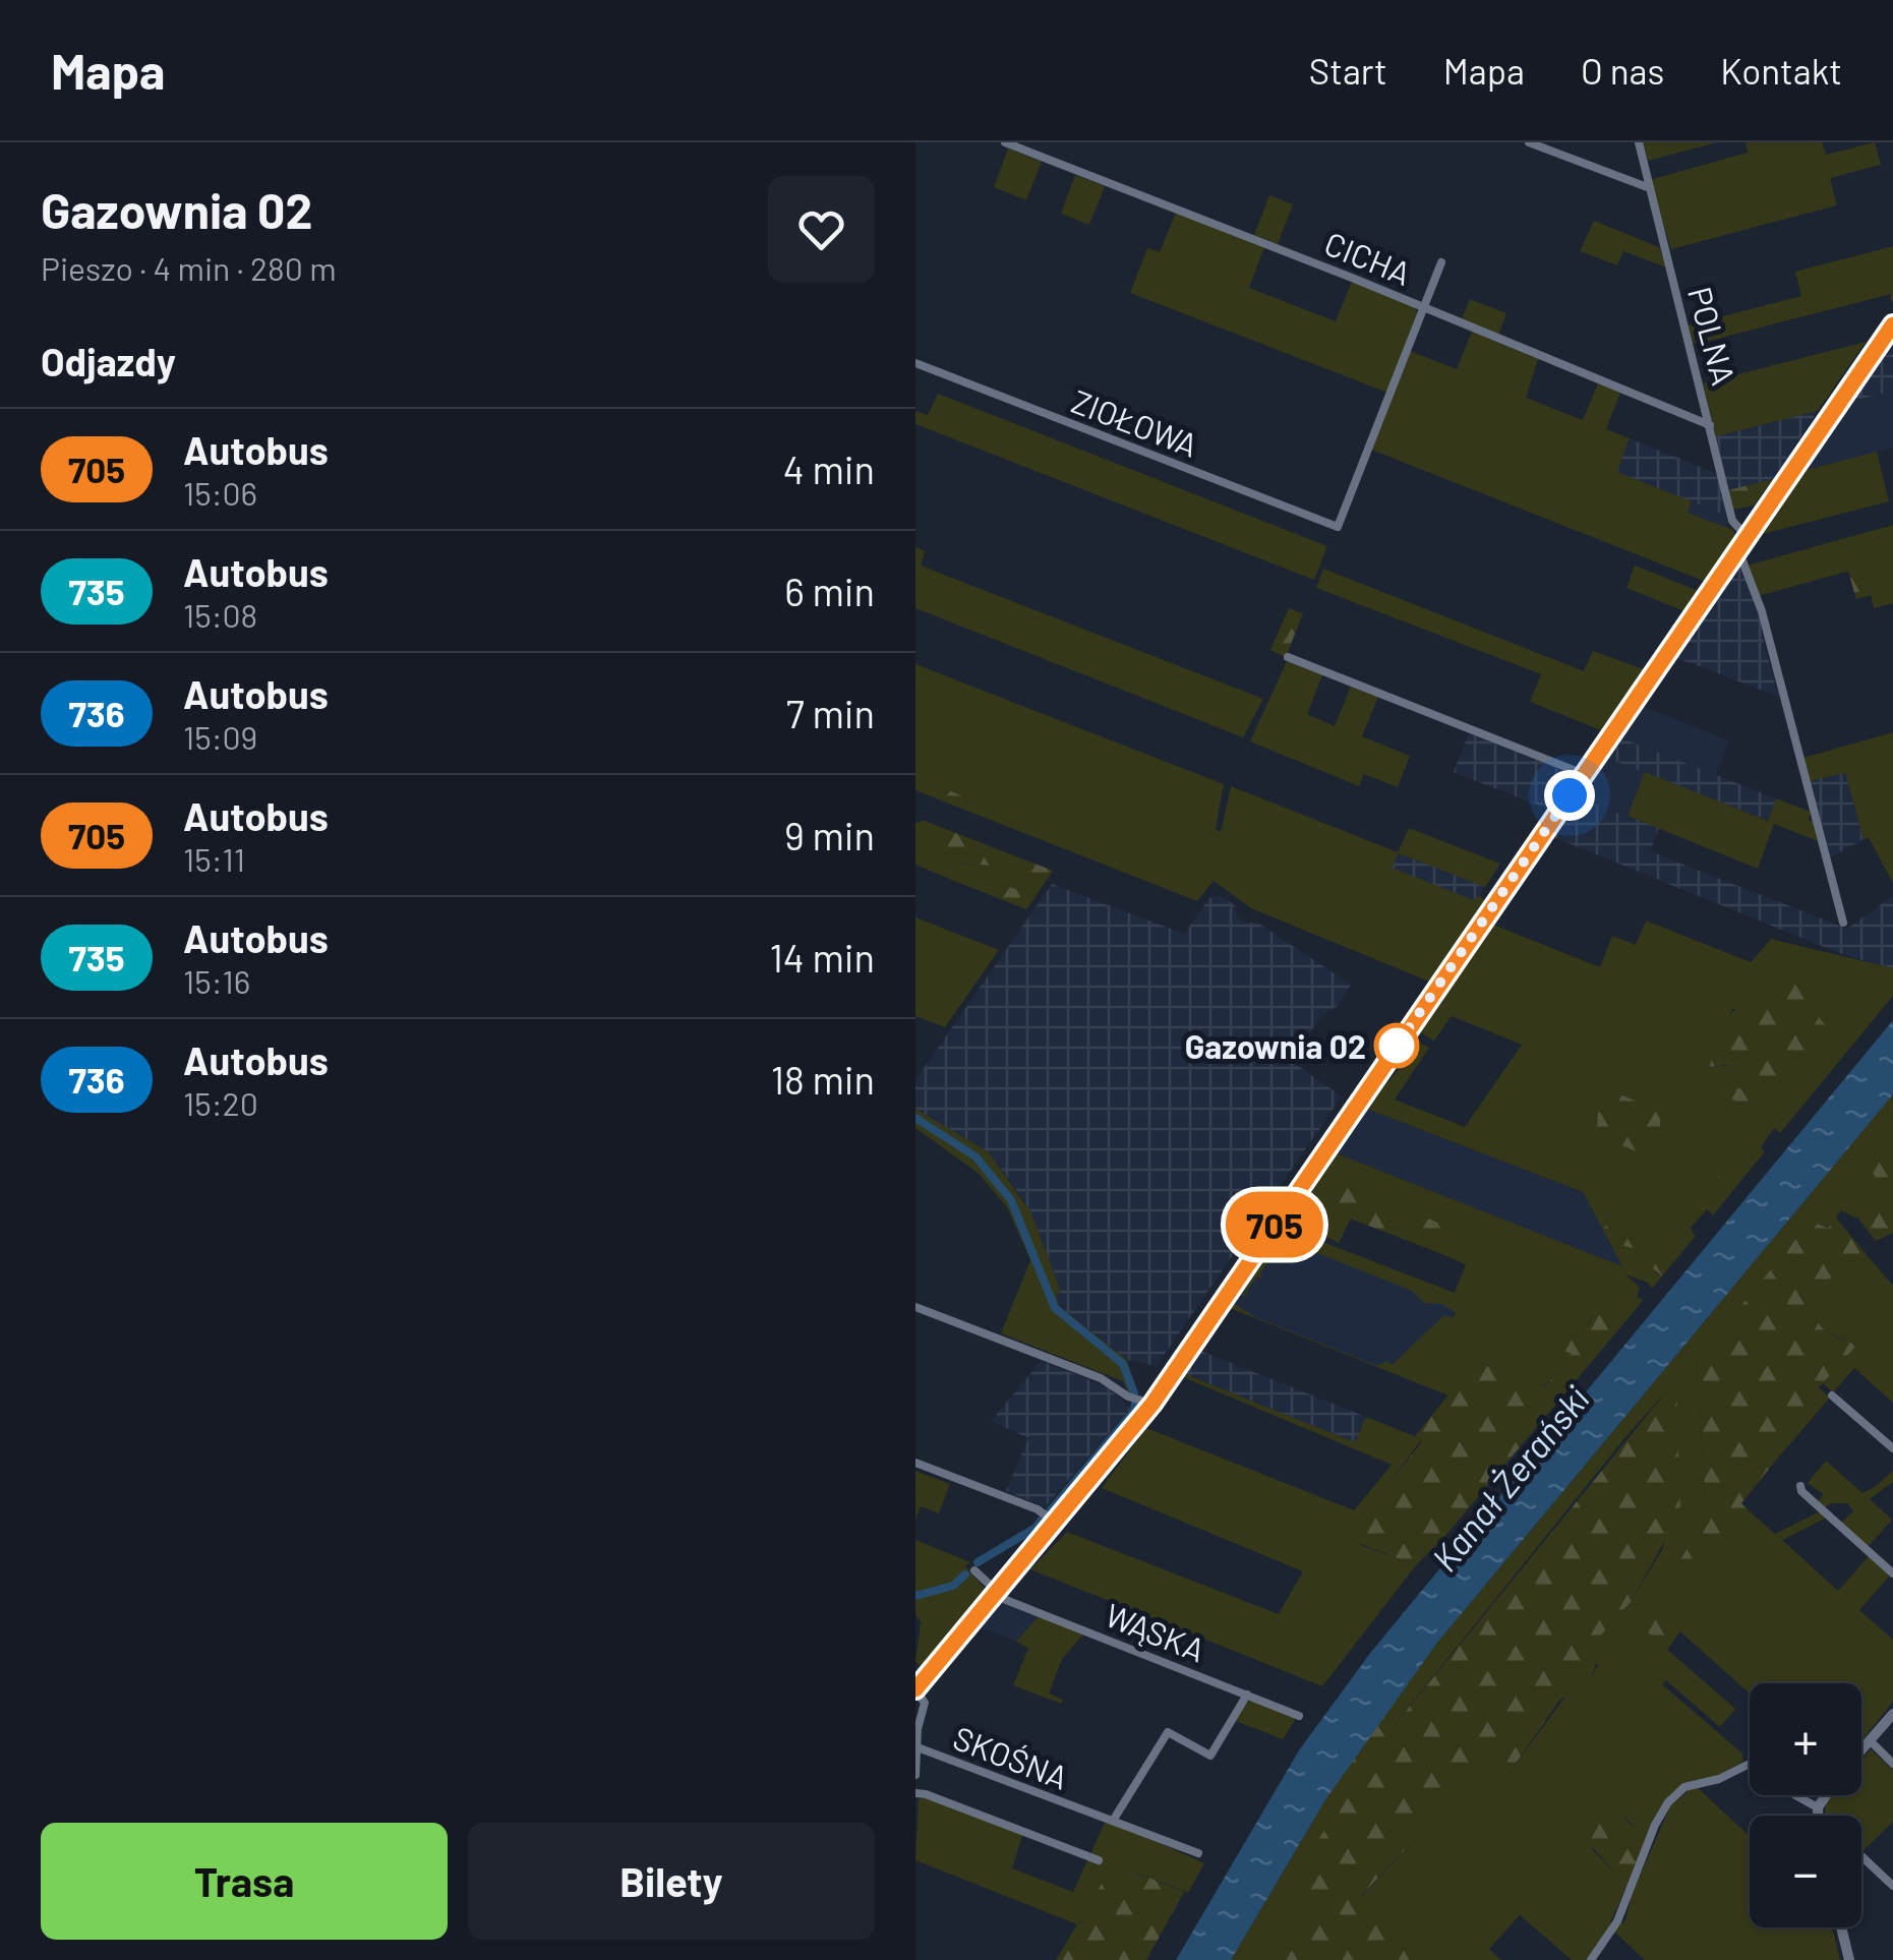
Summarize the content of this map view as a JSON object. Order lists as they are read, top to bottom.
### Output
{
  "streets": {
    "street": [
      "CICHA",
      "POLNA",
      "ZIOŁOWA",
      "WĄSKA",
      "SKOŚNA"
    ]
  },
  "crossings": [
    ["CICHA", "POLNA"],
    ["CICHA", "ZIOŁOWA"]
  ],
  "water": ["Kanał Żerański"],
  "places": ["Gazownia 02"],
  "lines": ["bus line 705"],
  "page": {
    "header": "Mapa",
    "nav": [
      "Start",
      "Mapa",
      "O nas",
      "Kontakt"
    ],
    "heading": [
      ["Gazownia 02", "Pieszo · 4 min · 280 m"],
      "Odjazdy"
    ],
    "on_map": "705",
    "list": [
      {
        "mark": "705",
        "name": "Autobus",
        "note": "15:06",
        "value": "4 min"
      },
      {
        "mark": "735",
        "name": "Autobus",
        "note": "15:08",
        "value": "6 min"
      },
      {
        "mark": "736",
        "name": "Autobus",
        "note": "15:09",
        "value": "7 min"
      },
      {
        "mark": "705",
        "name": "Autobus",
        "note": "15:11",
        "value": "9 min"
      },
      {
        "mark": "735",
        "name": "Autobus",
        "note": "15:16",
        "value": "14 min"
      },
      {
        "mark": "736",
        "name": "Autobus",
        "note": "15:20",
        "value": "18 min"
      }
    ],
    "map_buttons": ["+", "−"],
    "buttons": ["Trasa", "Bilety"]
  }
}
